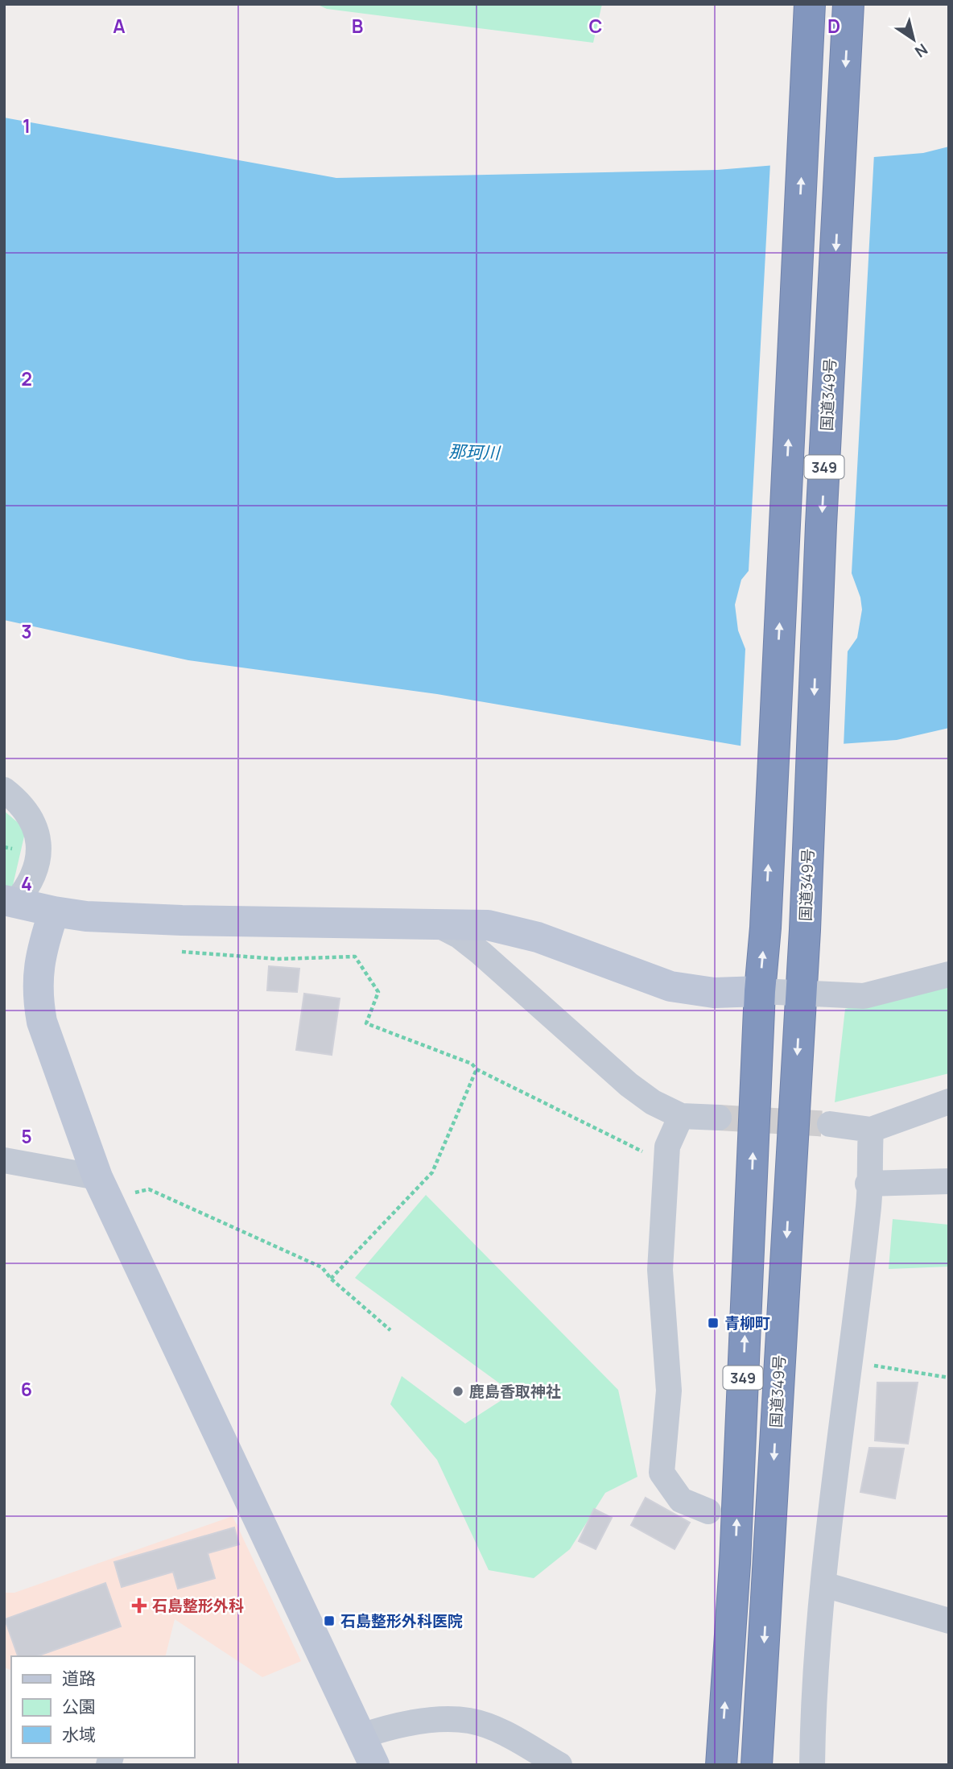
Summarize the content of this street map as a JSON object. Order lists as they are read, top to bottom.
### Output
{
  "streets": {
    "highway": ["国道349号", "349"]
  },
  "water": ["那珂川"],
  "places": {
    "transit": ["青柳町", "石島整形外科医院"],
    "other": ["鹿島香取神社"],
    "health": ["石島整形外科"]
  },
  "legend": ["道路", "公園", "水域"],
  "north": "bottom right",
  "grid": {
    "columns": [
      "A",
      "B",
      "C",
      "D"
    ],
    "rows": [
      "1",
      "2",
      "3",
      "4",
      "5",
      "6"
    ]
  }
}
